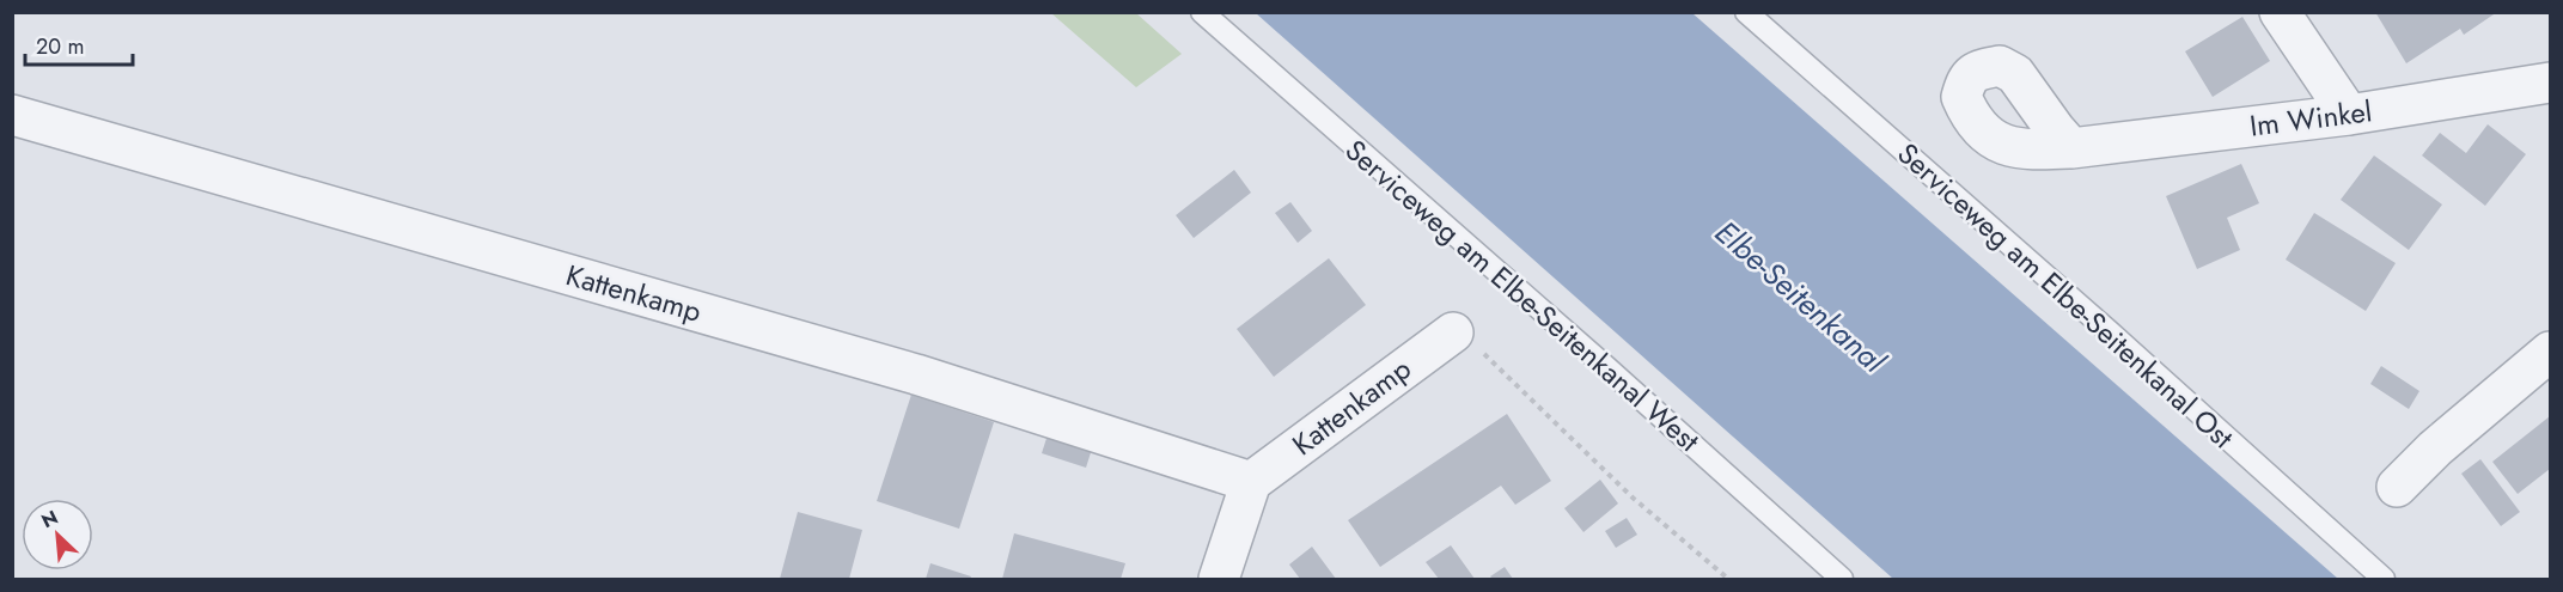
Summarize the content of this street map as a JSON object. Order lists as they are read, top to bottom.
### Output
{
  "streets": {
    "street": ["Im Winkel", "Kattenkamp"],
    "lane": ["Serviceweg am Elbe-Seitenkanal West", "Serviceweg am Elbe-Seitenkanal Ost"]
  },
  "water": ["Elbe-Seitenkanal"],
  "scale_bar": "20 m",
  "north": "top left"
}
